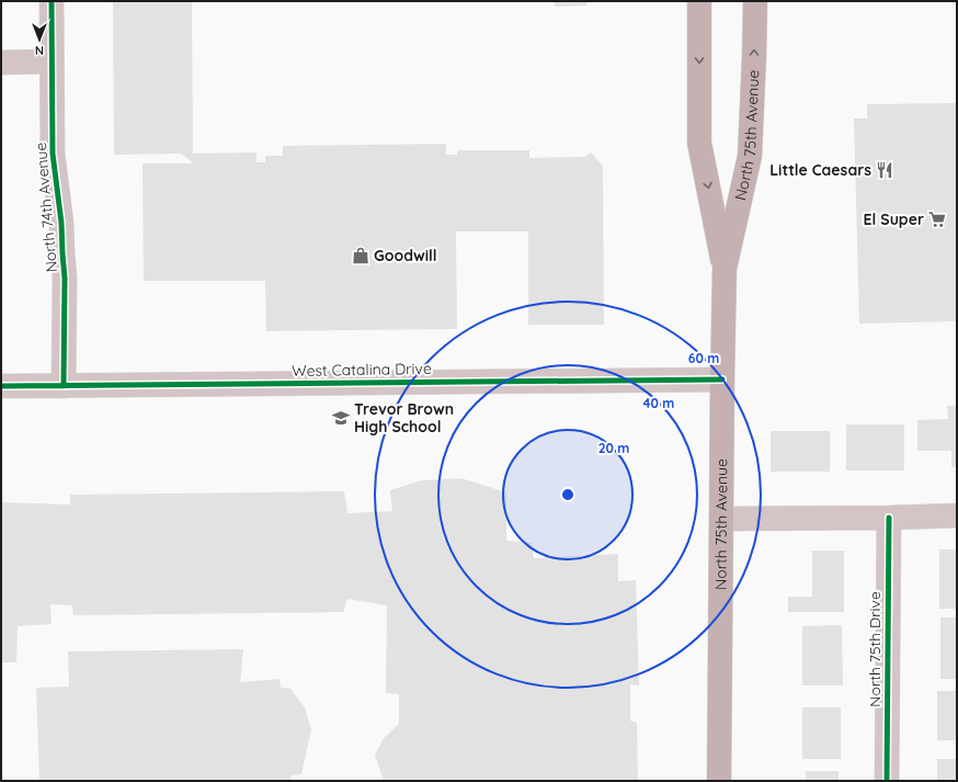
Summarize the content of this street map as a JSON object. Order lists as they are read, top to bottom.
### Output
{
  "streets": {
    "main road": ["North 75th Avenue"],
    "street": ["North 74th Avenue", "West Catalina Drive", "North 75th Drive"]
  },
  "crossings": [
    ["North 75th Avenue", "West Catalina Drive"],
    ["North 74th Avenue", "West Catalina Drive"]
  ],
  "places": {
    "restaurant": ["Little Caesars"],
    "supermarket": ["El Super"],
    "shop": ["Goodwill"],
    "school or university": ["Trevor Brown High School"]
  },
  "north": "bottom",
  "rings": ["60 m", "40 m", "20 m"]
}
